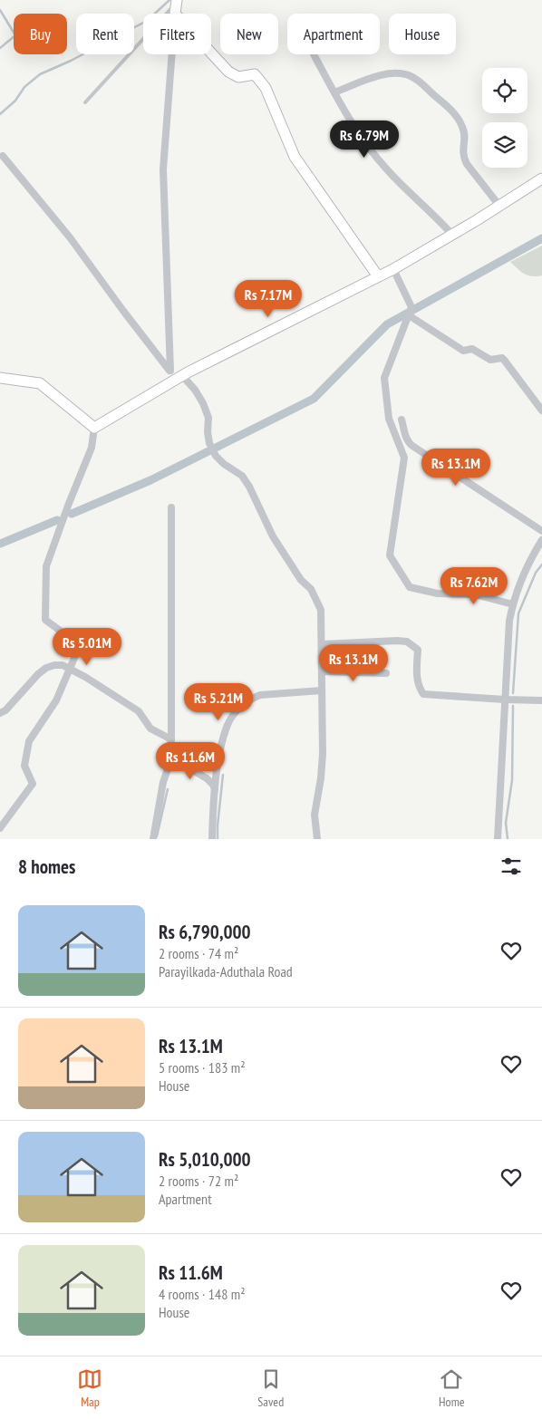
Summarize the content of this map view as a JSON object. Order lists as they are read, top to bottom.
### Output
{
  "page": {
    "chip": [
      "Buy",
      "Rent",
      "Filters",
      "New",
      "Apartment",
      "House"
    ],
    "price": [
      "Rs 6.79M",
      "Rs 7.17M",
      "Rs 13.1M",
      "Rs 7.62M",
      "Rs 5.01M",
      "Rs 13.1M",
      "Rs 5.21M",
      "Rs 11.6M"
    ],
    "heading": "8 homes",
    "list": [
      {
        "name": "Rs 6,790,000",
        "note": "2 rooms · 74 m² · Parayilkada-Aduthala Road"
      },
      {
        "name": "Rs 13.1M",
        "note": "5 rooms · 183 m² · House"
      },
      {
        "name": "Rs 5,010,000",
        "note": "2 rooms · 72 m² · Apartment"
      },
      {
        "name": "Rs 11.6M",
        "note": "4 rooms · 148 m² · House"
      }
    ],
    "tabs": ["Map", "Saved", "Home"]
  }
}
